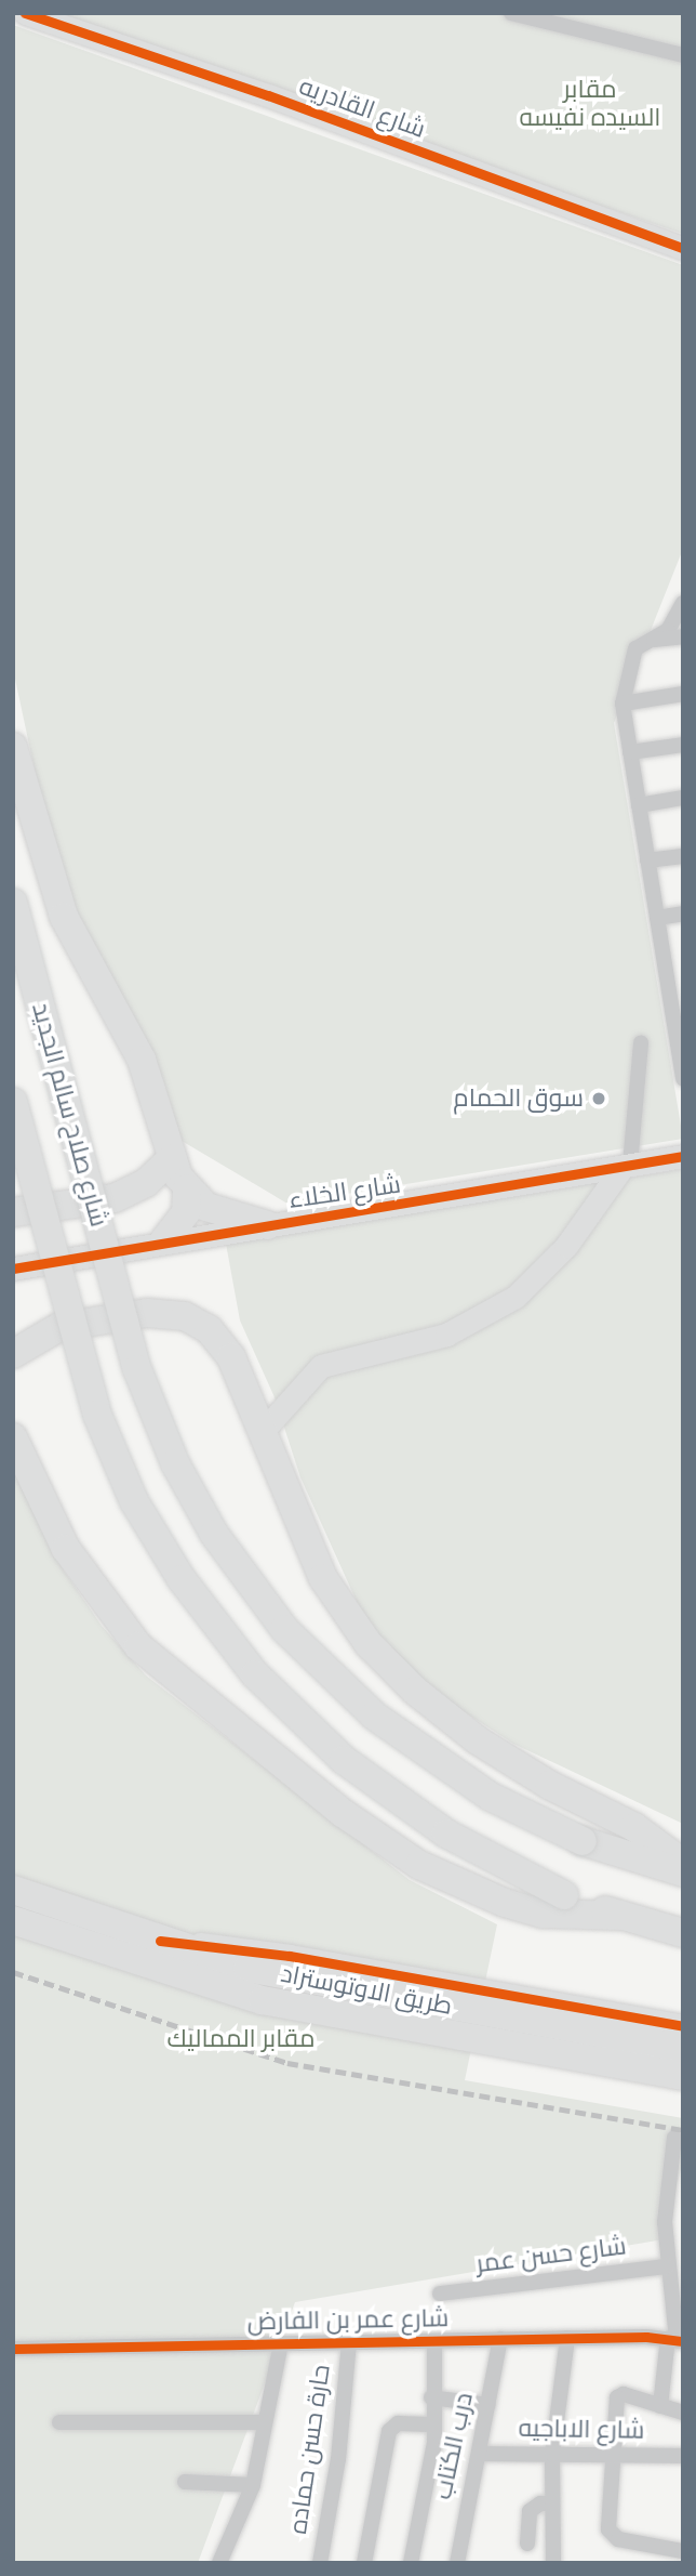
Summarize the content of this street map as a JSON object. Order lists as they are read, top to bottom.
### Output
{
  "streets": {
    "highway": ["شارع صلاح سالم الجديد", "طريق الاوتوستراد"],
    "street": [
      "شارع القادريه",
      "شارع الخلاء",
      "شارع حسن عمر",
      "شارع عمر بن الفارض",
      "شارع الاباجيه",
      "درب الكتاب",
      "حارة حسن حماده"
    ]
  },
  "crossings": [
    ["شارع عمر بن الفارض", "درب الكتاب"],
    ["شارع عمر بن الفارض", "حارة حسن حماده"],
    ["شارع الاباجيه", "درب الكتاب"]
  ],
  "parks": ["مقابر السيده نفيسه", "مقابر المماليك"],
  "places": ["سوق الحمام"]
}
